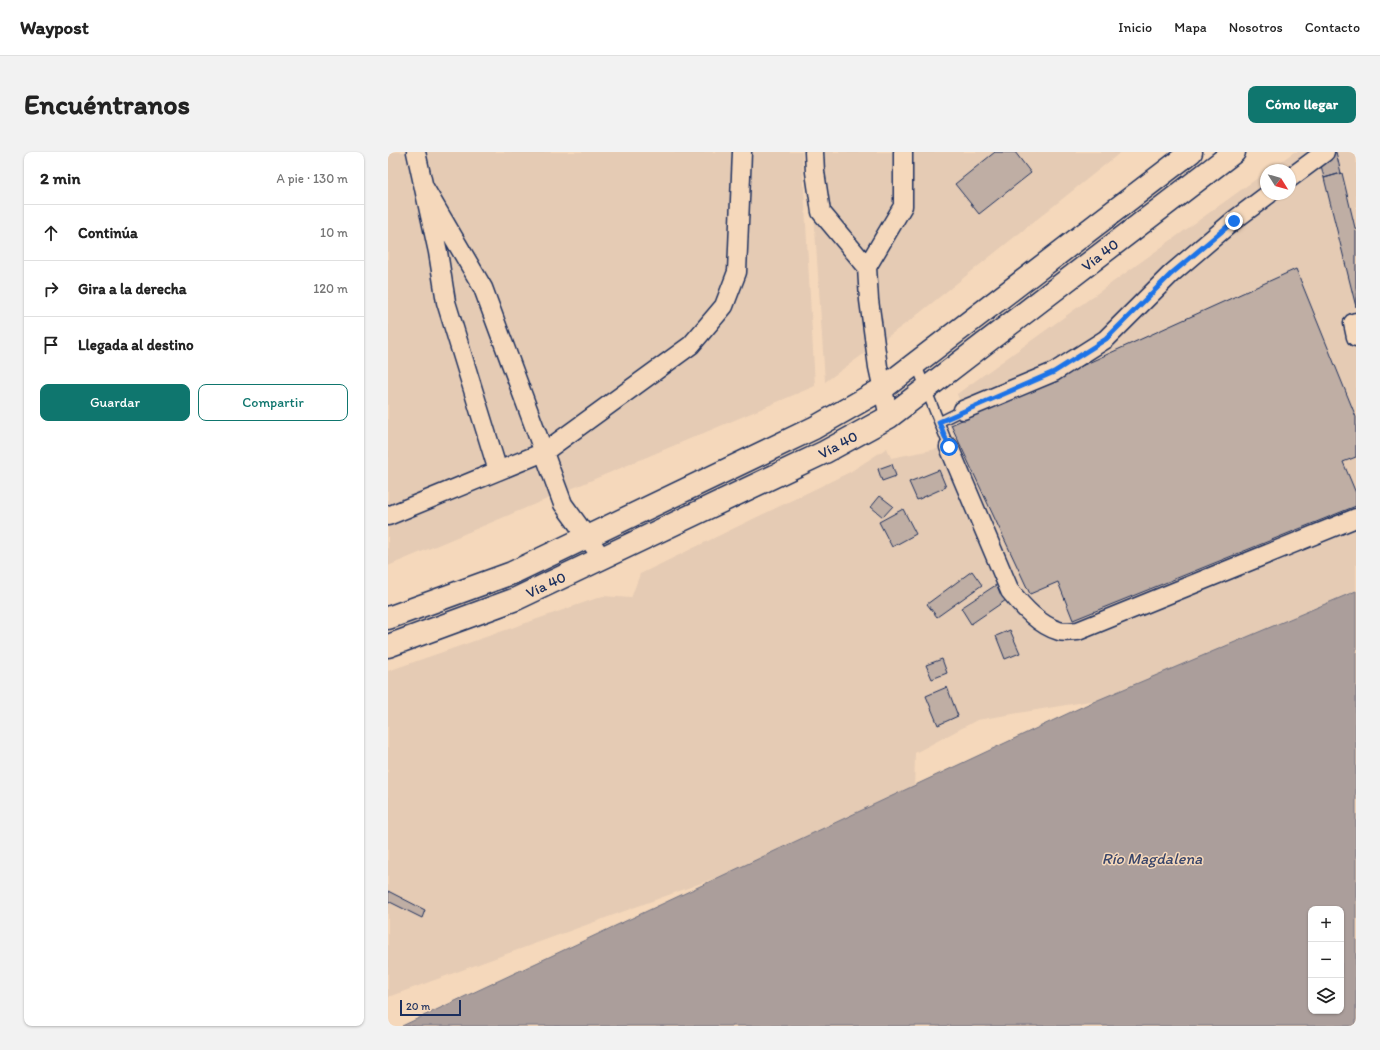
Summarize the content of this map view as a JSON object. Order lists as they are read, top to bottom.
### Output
{
  "streets": {
    "highway": ["Vía 40"]
  },
  "water": ["Río Magdalena"],
  "scale_bar": "20 m",
  "north": "bottom right",
  "page": {
    "header": "Waypost",
    "nav": [
      "Inicio",
      "Mapa",
      "Nosotros",
      "Contacto"
    ],
    "buttons": [
      "Cómo llegar",
      ["Guardar", "Compartir"]
    ],
    "title": "Encuéntranos",
    "heading": ["2 min", "A pie · 130 m"],
    "list": [
      ["Continúa", "10 m"],
      ["Gira a la derecha", "120 m"],
      "Llegada al destino"
    ],
    "map_buttons": ["+", "−"],
    "scale": "20 m"
  }
}
